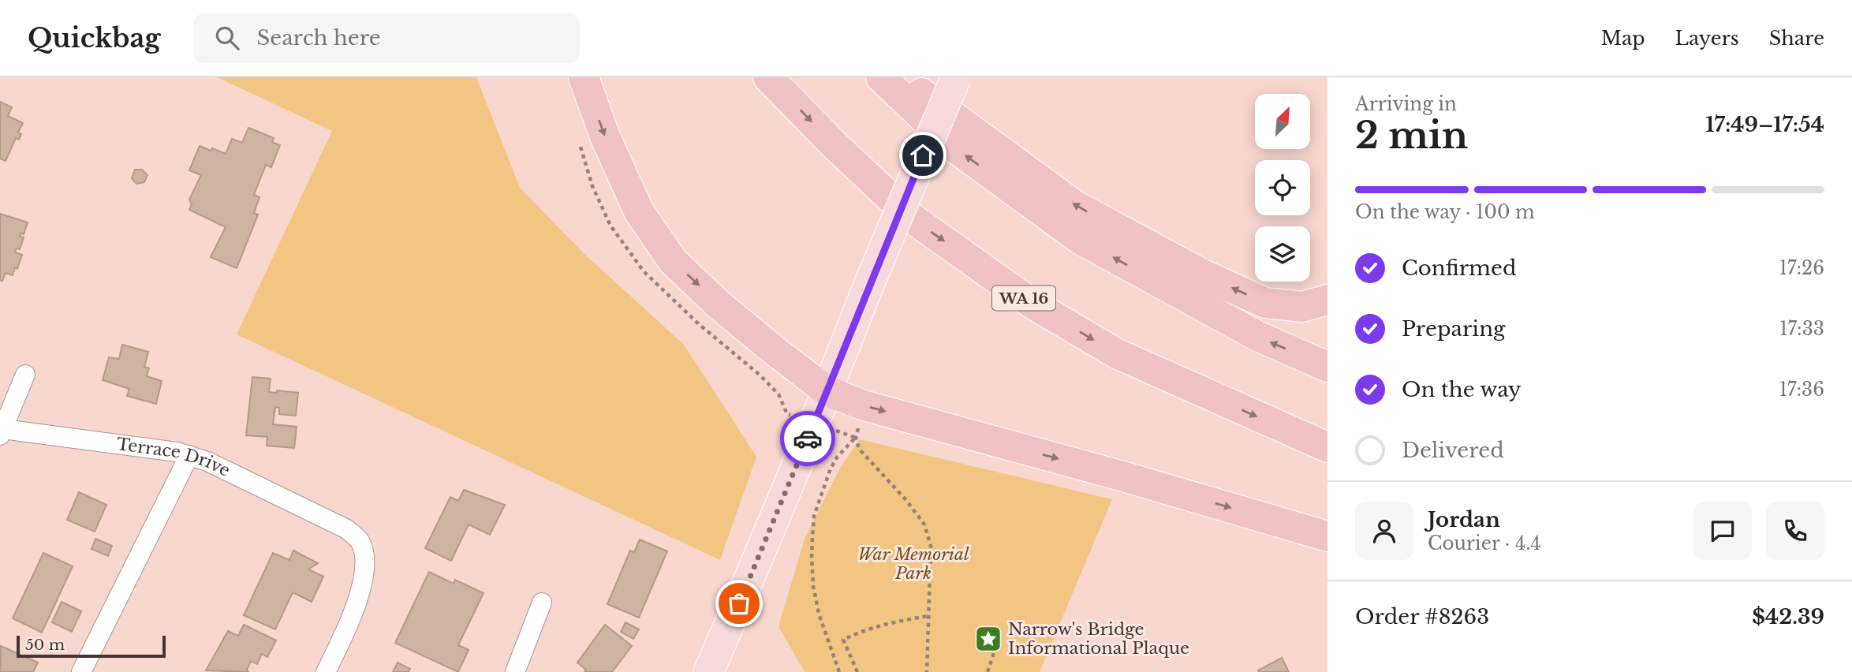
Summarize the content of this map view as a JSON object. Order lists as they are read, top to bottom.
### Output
{
  "streets": {
    "highway": ["WA 16"],
    "street": ["Terrace Drive"]
  },
  "parks": ["War Memorial Park"],
  "places": {
    "place": ["Narrow's Bridge Informational Plaque"]
  },
  "scale_bar": "50 m",
  "north": "top right",
  "page": {
    "header": "Quickbag",
    "search": "Search here",
    "nav": ["Map", "Layers", "Share"],
    "heading": ["2 min", "Arriving in", "17:49–17:54"],
    "panel": [
      "Jordan",
      "Courier · 4.4",
      "Order #8263",
      "$42.39"
    ],
    "bar": "On the way · 100 m",
    "list": [
      ["Confirmed", "17:26"],
      ["Preparing", "17:33"],
      ["On the way", "17:36"],
      "Delivered"
    ],
    "scale": "50 m"
  }
}
